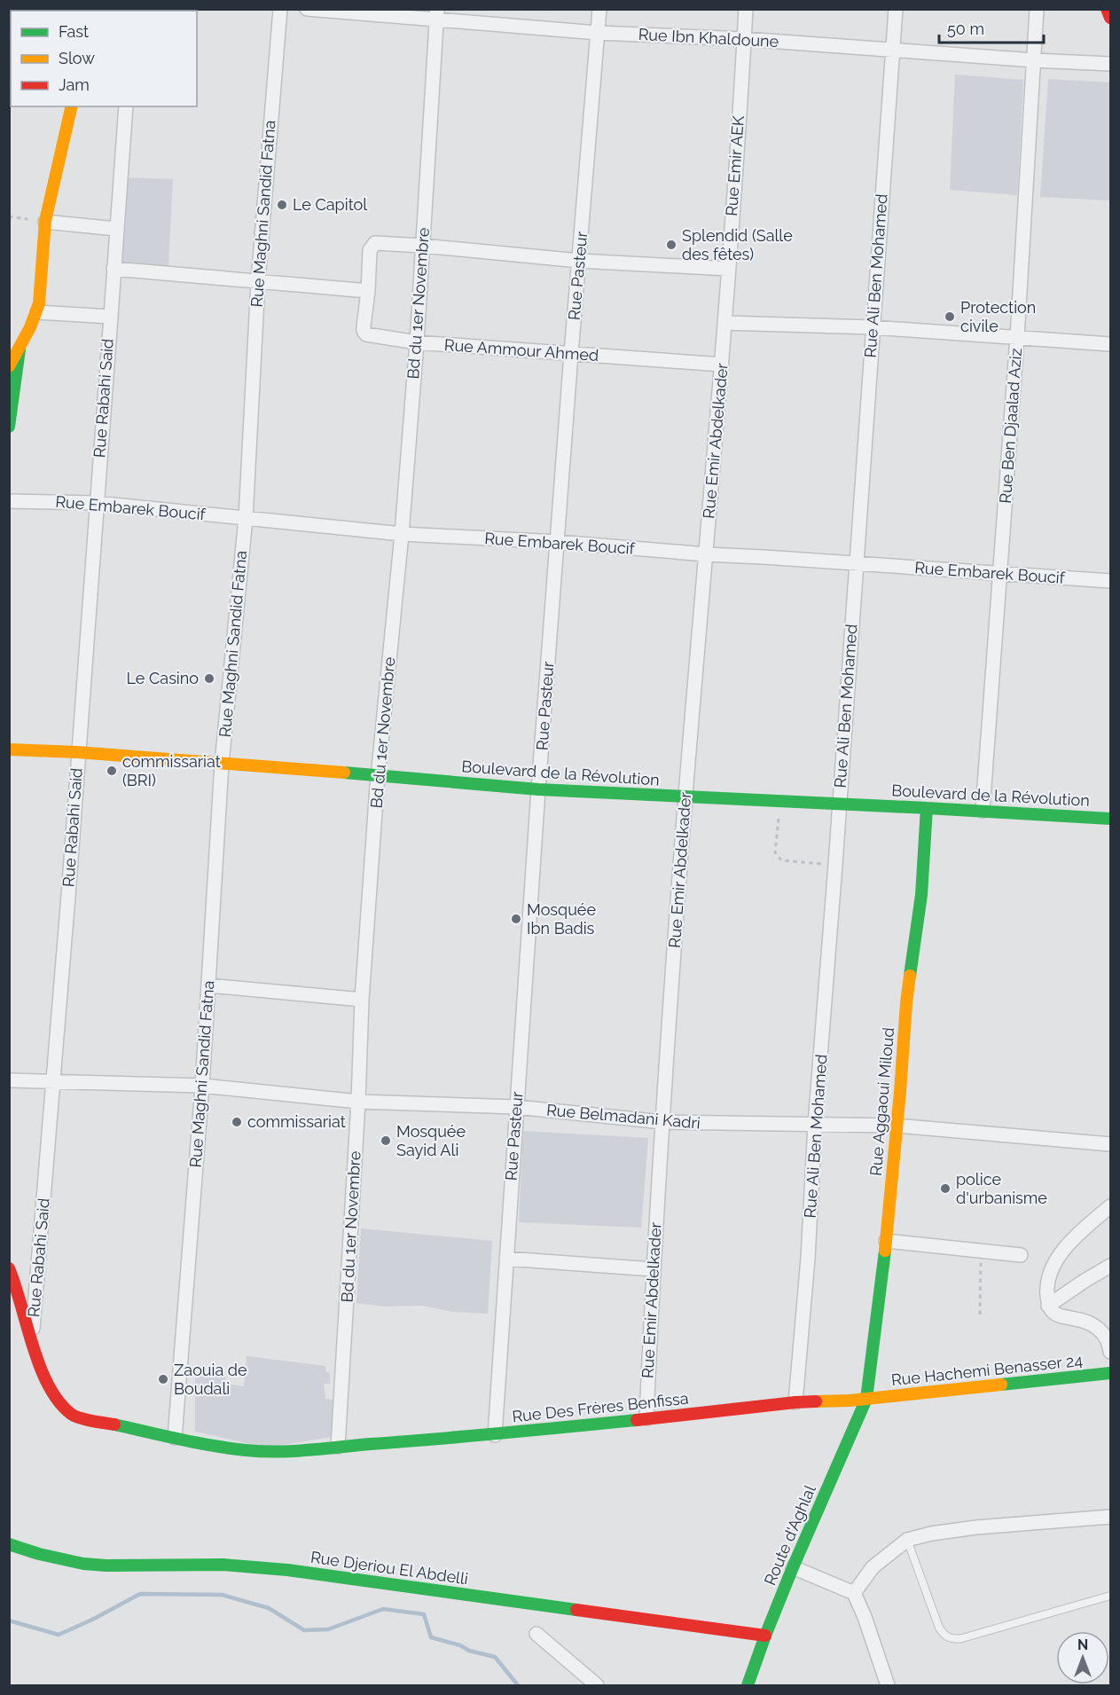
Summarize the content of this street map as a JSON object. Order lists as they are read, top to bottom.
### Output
{
  "streets": {
    "main road": [
      "Boulevard de la Révolution",
      "Rue Aggaoui Miloud",
      "Rue Hachemi Benasser 24",
      "Rue Des Frères Benfissa",
      "Route d'Aghlal",
      "Rue Djeriou El Abdelli"
    ],
    "street": [
      "Rue Ibn Khaldoune",
      "Rue Emir AEK",
      "Rue Maghni Sandid Fatna",
      "Rue Pasteur",
      "Rue Ali Ben Mohamed",
      "Bd du 1er Novembre",
      "Rue Ammour Ahmed",
      "Rue Rabahi Said",
      "Rue Ben Djaalad Aziz",
      "Rue Emir Abdelkader",
      "Rue Embarek Boucif",
      "Rue Belmadani Kadri"
    ]
  },
  "crossings": [
    ["Rue Ibn Khaldoune", "Rue Emir AEK"],
    ["Rue Ibn Khaldoune", "Rue Pasteur"],
    ["Rue Ibn Khaldoune", "Rue Ali Ben Mohamed"],
    ["Rue Ibn Khaldoune", "Bd du 1er Novembre"],
    ["Rue Ibn Khaldoune", "Rue Ben Djaalad Aziz"],
    ["Rue Emir AEK", "Rue Ammour Ahmed"],
    ["Rue Emir AEK", "Rue Emir Abdelkader"],
    ["Rue Maghni Sandid Fatna", "Rue Embarek Boucif"],
    ["Rue Maghni Sandid Fatna", "Boulevard de la Révolution"],
    ["Rue Maghni Sandid Fatna", "Rue Belmadani Kadri"],
    ["Rue Maghni Sandid Fatna", "Rue Des Frères Benfissa"],
    ["Rue Pasteur", "Rue Ammour Ahmed"],
    ["Rue Pasteur", "Rue Embarek Boucif"],
    ["Rue Pasteur", "Boulevard de la Révolution"],
    ["Rue Pasteur", "Rue Belmadani Kadri"],
    ["Rue Pasteur", "Rue Des Frères Benfissa"],
    ["Rue Ali Ben Mohamed", "Rue Embarek Boucif"],
    ["Rue Ali Ben Mohamed", "Boulevard de la Révolution"],
    ["Rue Ali Ben Mohamed", "Rue Belmadani Kadri"],
    ["Rue Ali Ben Mohamed", "Rue Des Frères Benfissa"],
    ["Bd du 1er Novembre", "Rue Ammour Ahmed"],
    ["Bd du 1er Novembre", "Rue Embarek Boucif"],
    ["Bd du 1er Novembre", "Boulevard de la Révolution"],
    ["Bd du 1er Novembre", "Rue Belmadani Kadri"],
    ["Bd du 1er Novembre", "Rue Des Frères Benfissa"],
    ["Rue Ammour Ahmed", "Rue Emir Abdelkader"],
    ["Rue Rabahi Said", "Rue Embarek Boucif"],
    ["Rue Rabahi Said", "Boulevard de la Révolution"],
    ["Rue Rabahi Said", "Rue Belmadani Kadri"],
    ["Rue Rabahi Said", "Rue Des Frères Benfissa"],
    ["Rue Ben Djaalad Aziz", "Rue Embarek Boucif"],
    ["Rue Ben Djaalad Aziz", "Boulevard de la Révolution"],
    ["Rue Emir Abdelkader", "Rue Embarek Boucif"],
    ["Rue Emir Abdelkader", "Boulevard de la Révolution"],
    ["Rue Emir Abdelkader", "Rue Belmadani Kadri"],
    ["Rue Emir Abdelkader", "Rue Des Frères Benfissa"],
    ["Boulevard de la Révolution", "Rue Aggaoui Miloud"],
    ["Rue Aggaoui Miloud", "Rue Belmadani Kadri"],
    ["Rue Aggaoui Miloud", "Rue Hachemi Benasser 24"],
    ["Rue Aggaoui Miloud", "Rue Des Frères Benfissa"],
    ["Rue Aggaoui Miloud", "Route d'Aghlal"],
    ["Rue Hachemi Benasser 24", "Rue Des Frères Benfissa"],
    ["Rue Hachemi Benasser 24", "Route d'Aghlal"],
    ["Rue Des Frères Benfissa", "Route d'Aghlal"],
    ["Route d'Aghlal", "Rue Djeriou El Abdelli"]
  ],
  "places": [
    "Le Capitol",
    "Splendid (Salle des fêtes)",
    "Protection civile",
    "Le Casino",
    "commissariat (BRI)",
    "Mosquée Ibn Badis",
    "commissariat",
    "Mosquée Sayid Ali",
    "police d'urbanisme",
    "Zaouia de Boudali"
  ],
  "legend": ["Fast", "Slow", "Jam"],
  "scale_bar": "50 m",
  "north": "top"
}
